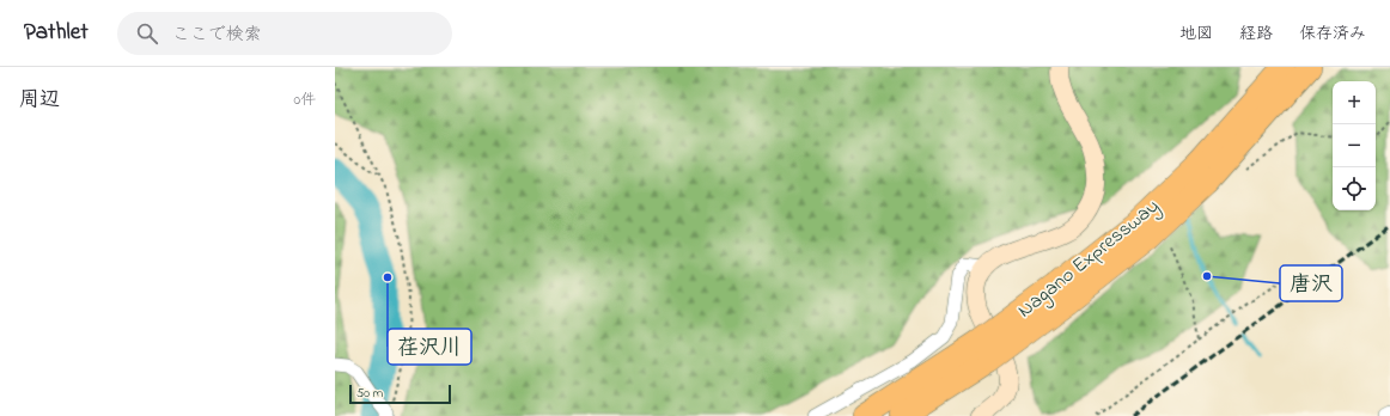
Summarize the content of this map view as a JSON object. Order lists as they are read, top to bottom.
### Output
{
  "streets": {
    "highway": ["Nagano Expressway"]
  },
  "places": ["唐沢", "荏沢川"],
  "scale_bar": "50 m",
  "page": {
    "header": "Pathlet",
    "search": "ここで検索",
    "nav": ["地図", "経路", "保存済み"],
    "heading": ["周辺", "0件"],
    "map_buttons": ["+", "−"],
    "scale": "50 m"
  }
}
